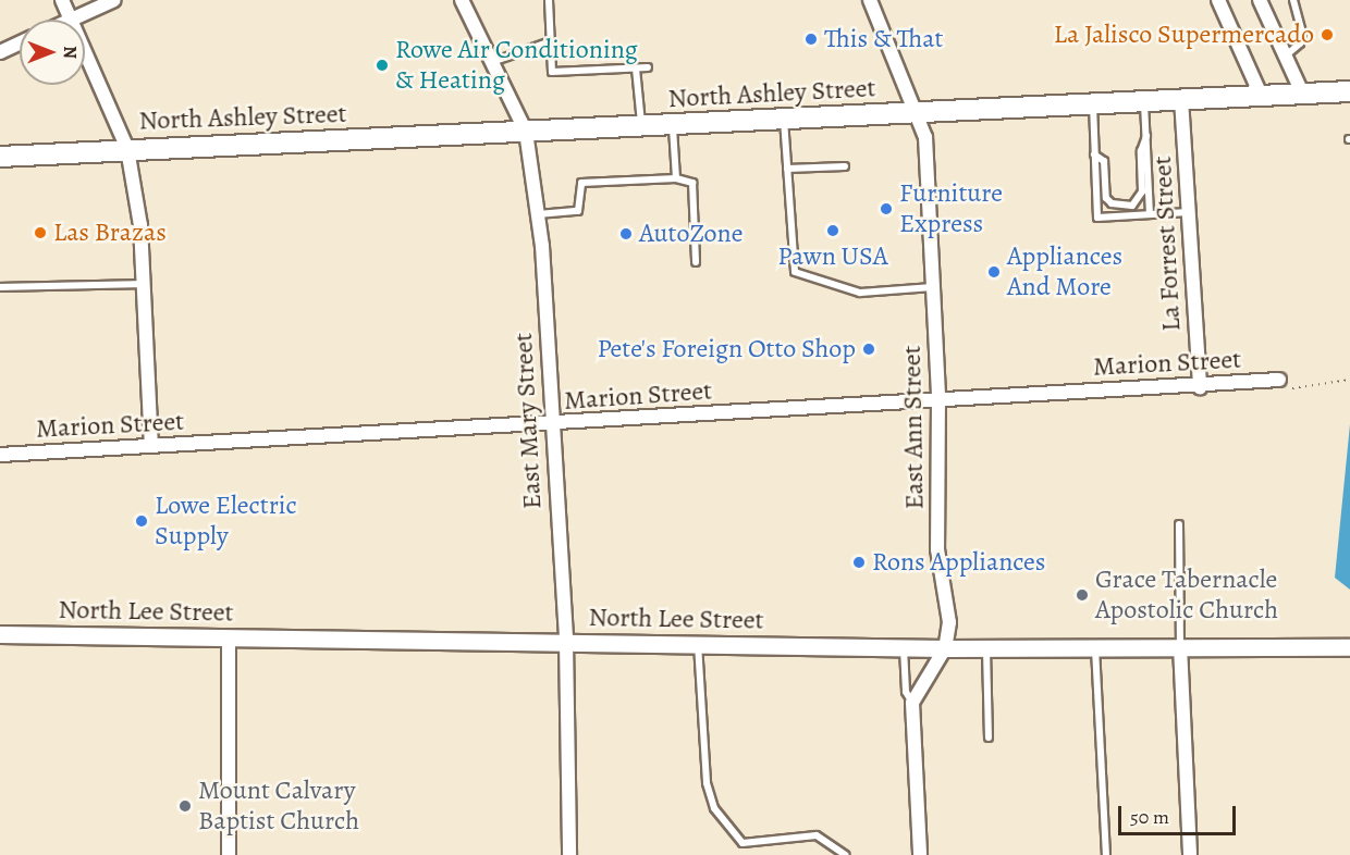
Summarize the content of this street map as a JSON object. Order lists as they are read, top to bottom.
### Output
{
  "streets": {
    "main road": ["North Ashley Street"],
    "street": [
      "La Forrest Street",
      "Marion Street",
      "East Mary Street",
      "East Ann Street",
      "North Lee Street"
    ]
  },
  "crossings": [
    ["North Ashley Street", "La Forrest Street"],
    ["North Ashley Street", "East Mary Street"],
    ["North Ashley Street", "East Ann Street"],
    ["La Forrest Street", "Marion Street"],
    ["Marion Street", "East Mary Street"],
    ["Marion Street", "East Ann Street"],
    ["East Mary Street", "North Lee Street"],
    ["East Ann Street", "North Lee Street"]
  ],
  "places": [
    "La Jalisco Supermercado",
    "This & That",
    "Rowe Air Conditioning & Heating",
    "Furniture Express",
    "Pawn USA",
    "Las Brazas",
    "AutoZone",
    "Appliances And More",
    "Pete's Foreign Otto Shop",
    "Lowe Electric Supply",
    "Rons Appliances",
    "Grace Tabernacle Apostolic Church",
    "Mount Calvary Baptist Church"
  ],
  "scale_bar": "50 m",
  "north": "right"
}
